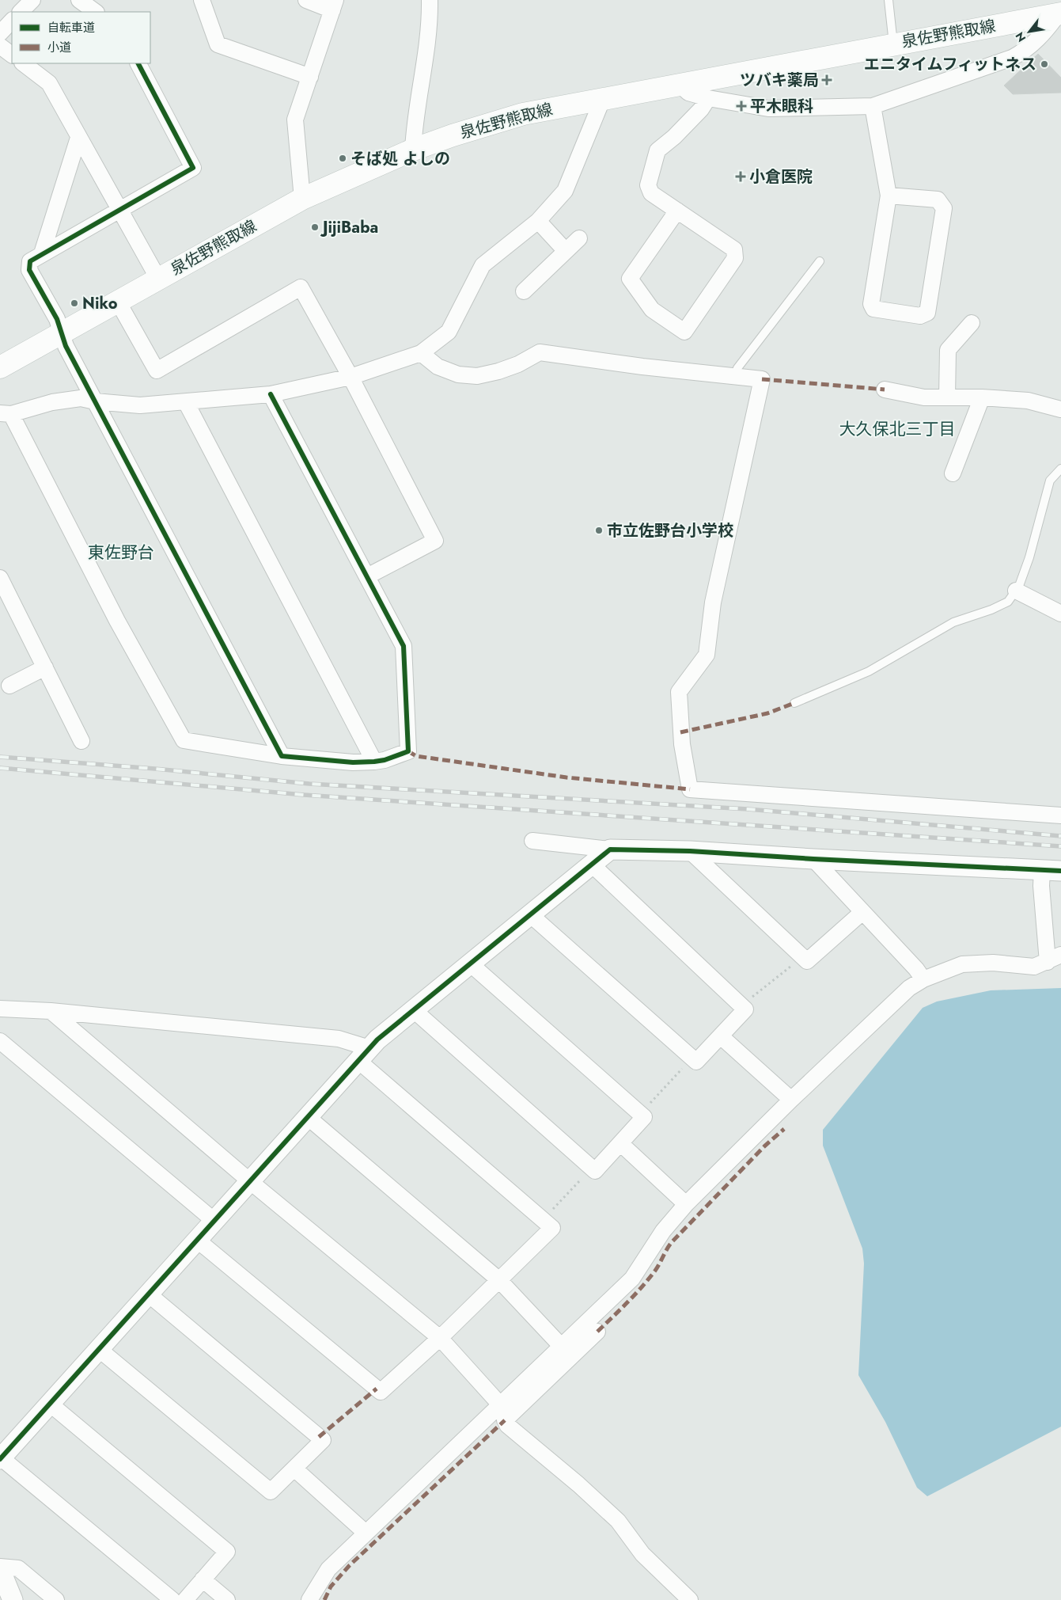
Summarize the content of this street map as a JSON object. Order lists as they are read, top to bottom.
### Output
{
  "streets": {
    "main road": ["泉佐野熊取線"]
  },
  "districts": ["大久保北三丁目", "東佐野台"],
  "places": {
    "other": [
      "エニタイムフィットネス",
      "そば処 よしの",
      "JijiBaba",
      "Niko",
      "市立佐野台小学校"
    ],
    "health": ["ツバキ薬局", "平木眼科", "小倉医院"]
  },
  "legend": ["自転車道", "小道"],
  "north": "bottom left"
}
